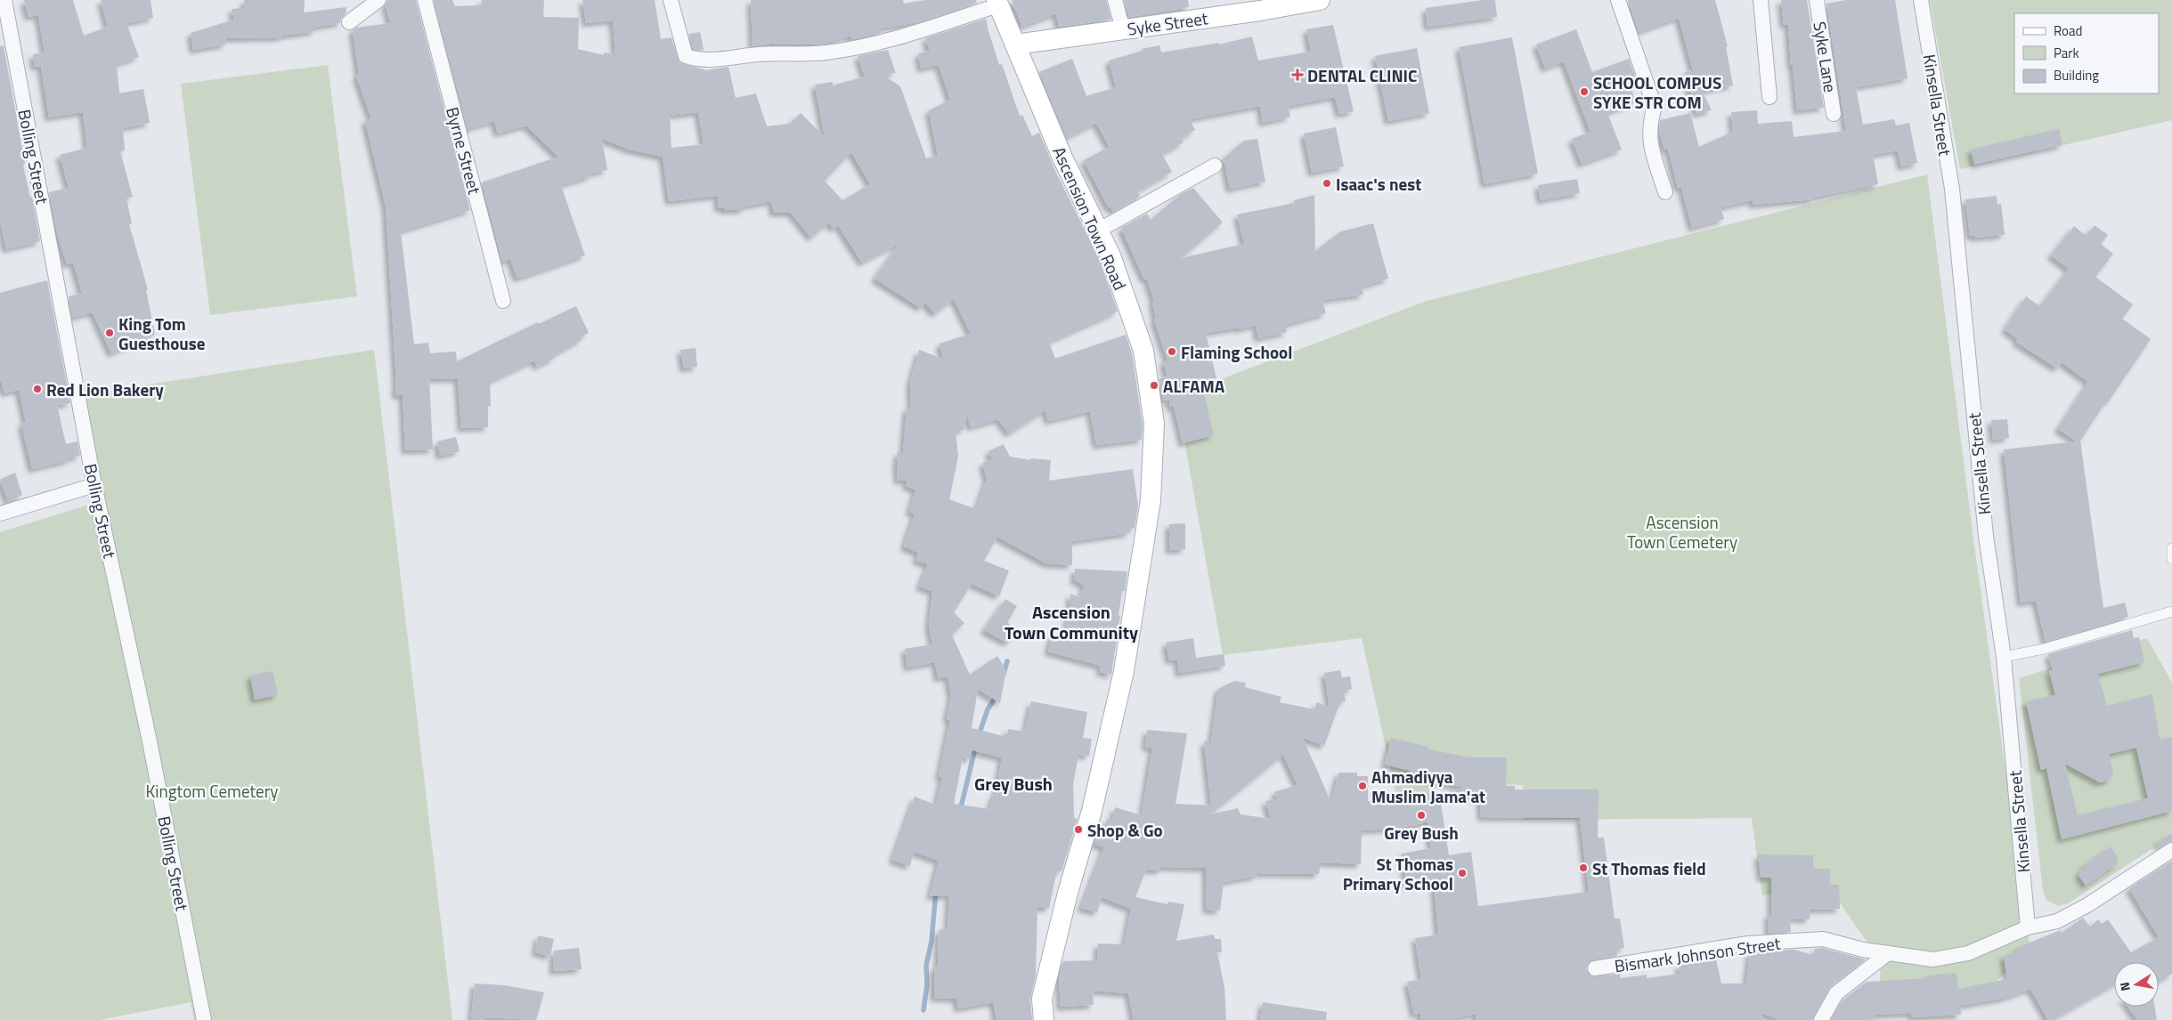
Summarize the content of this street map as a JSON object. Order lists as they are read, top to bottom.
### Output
{
  "streets": {
    "main road": ["Syke Street", "Ascension Town Road"],
    "street": [
      "Syke Lane",
      "Kinsella Street",
      "Byrne Street",
      "Bolling Street",
      "Bismark Johnson Street"
    ]
  },
  "crossings": [
    ["Syke Street", "Ascension Town Road"],
    ["Kinsella Street", "Bismark Johnson Street"]
  ],
  "districts": ["Ascension Town Community", "Grey Bush"],
  "parks": ["Ascension Town Cemetery", "Kingtom Cemetery"],
  "places": {
    "health": ["DENTAL CLINIC"],
    "other": [
      "SCHOOL COMPUS SYKE STR COM",
      "Isaac's nest",
      "King Tom Guesthouse",
      "Flaming School",
      "ALFAMA",
      "Red Lion Bakery",
      "Ahmadiyya Muslim Jama'at",
      "Grey Bush",
      "Shop & Go",
      "St Thomas field",
      "St Thomas Primary School"
    ]
  },
  "legend": ["Road", "Park", "Building"],
  "north": "left"
}
